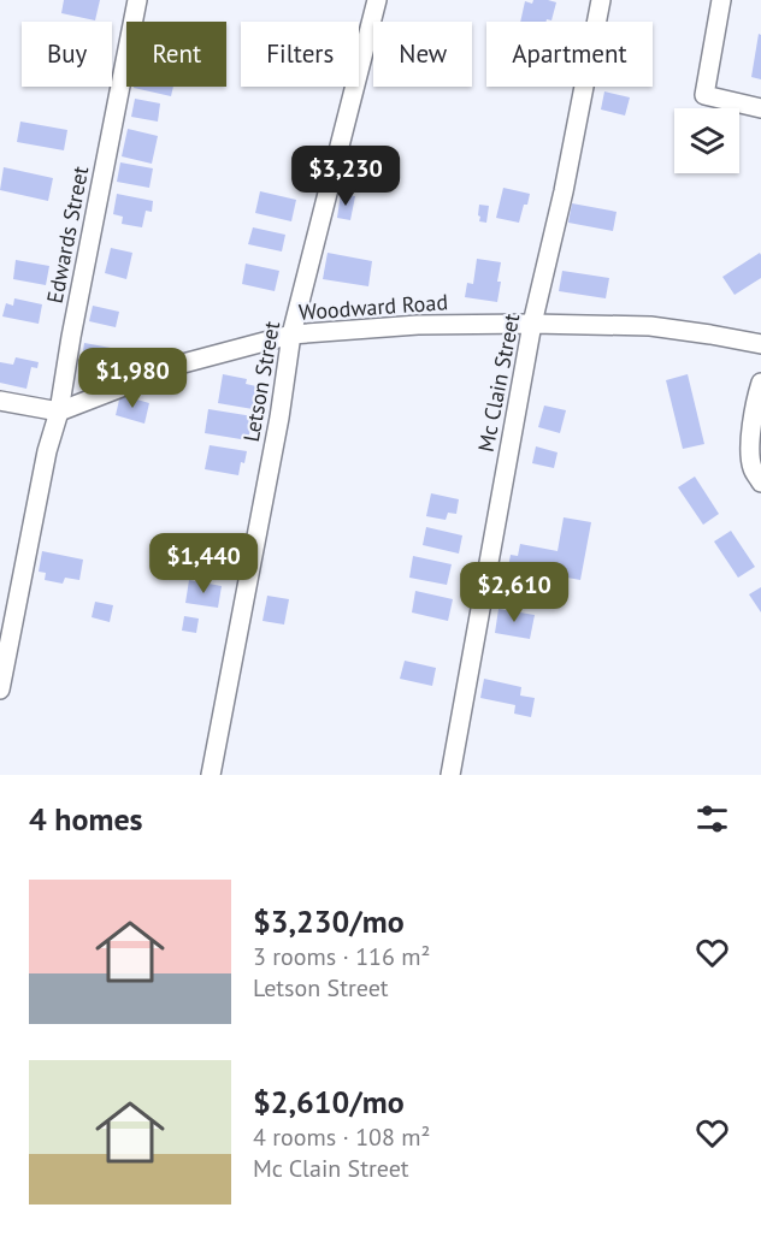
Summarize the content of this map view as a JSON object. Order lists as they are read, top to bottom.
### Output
{
  "streets": {
    "street": [
      "Edwards Street",
      "Woodward Road",
      "Letson Street",
      "Mc Clain Street"
    ]
  },
  "crossings": [
    ["Edwards Street", "Woodward Road"],
    ["Woodward Road", "Letson Street"],
    ["Woodward Road", "Mc Clain Street"]
  ],
  "page": {
    "chip": [
      "Buy",
      "Rent",
      "Filters",
      "New",
      "Apartment"
    ],
    "price": [
      "$3,230",
      "$1,980",
      "$1,440",
      "$2,610"
    ],
    "heading": "4 homes",
    "list": [
      {
        "name": "$3,230/mo",
        "note": "3 rooms · 116 m² · Letson Street"
      },
      {
        "name": "$2,610/mo",
        "note": "4 rooms · 108 m² · Mc Clain Street"
      }
    ]
  }
}
